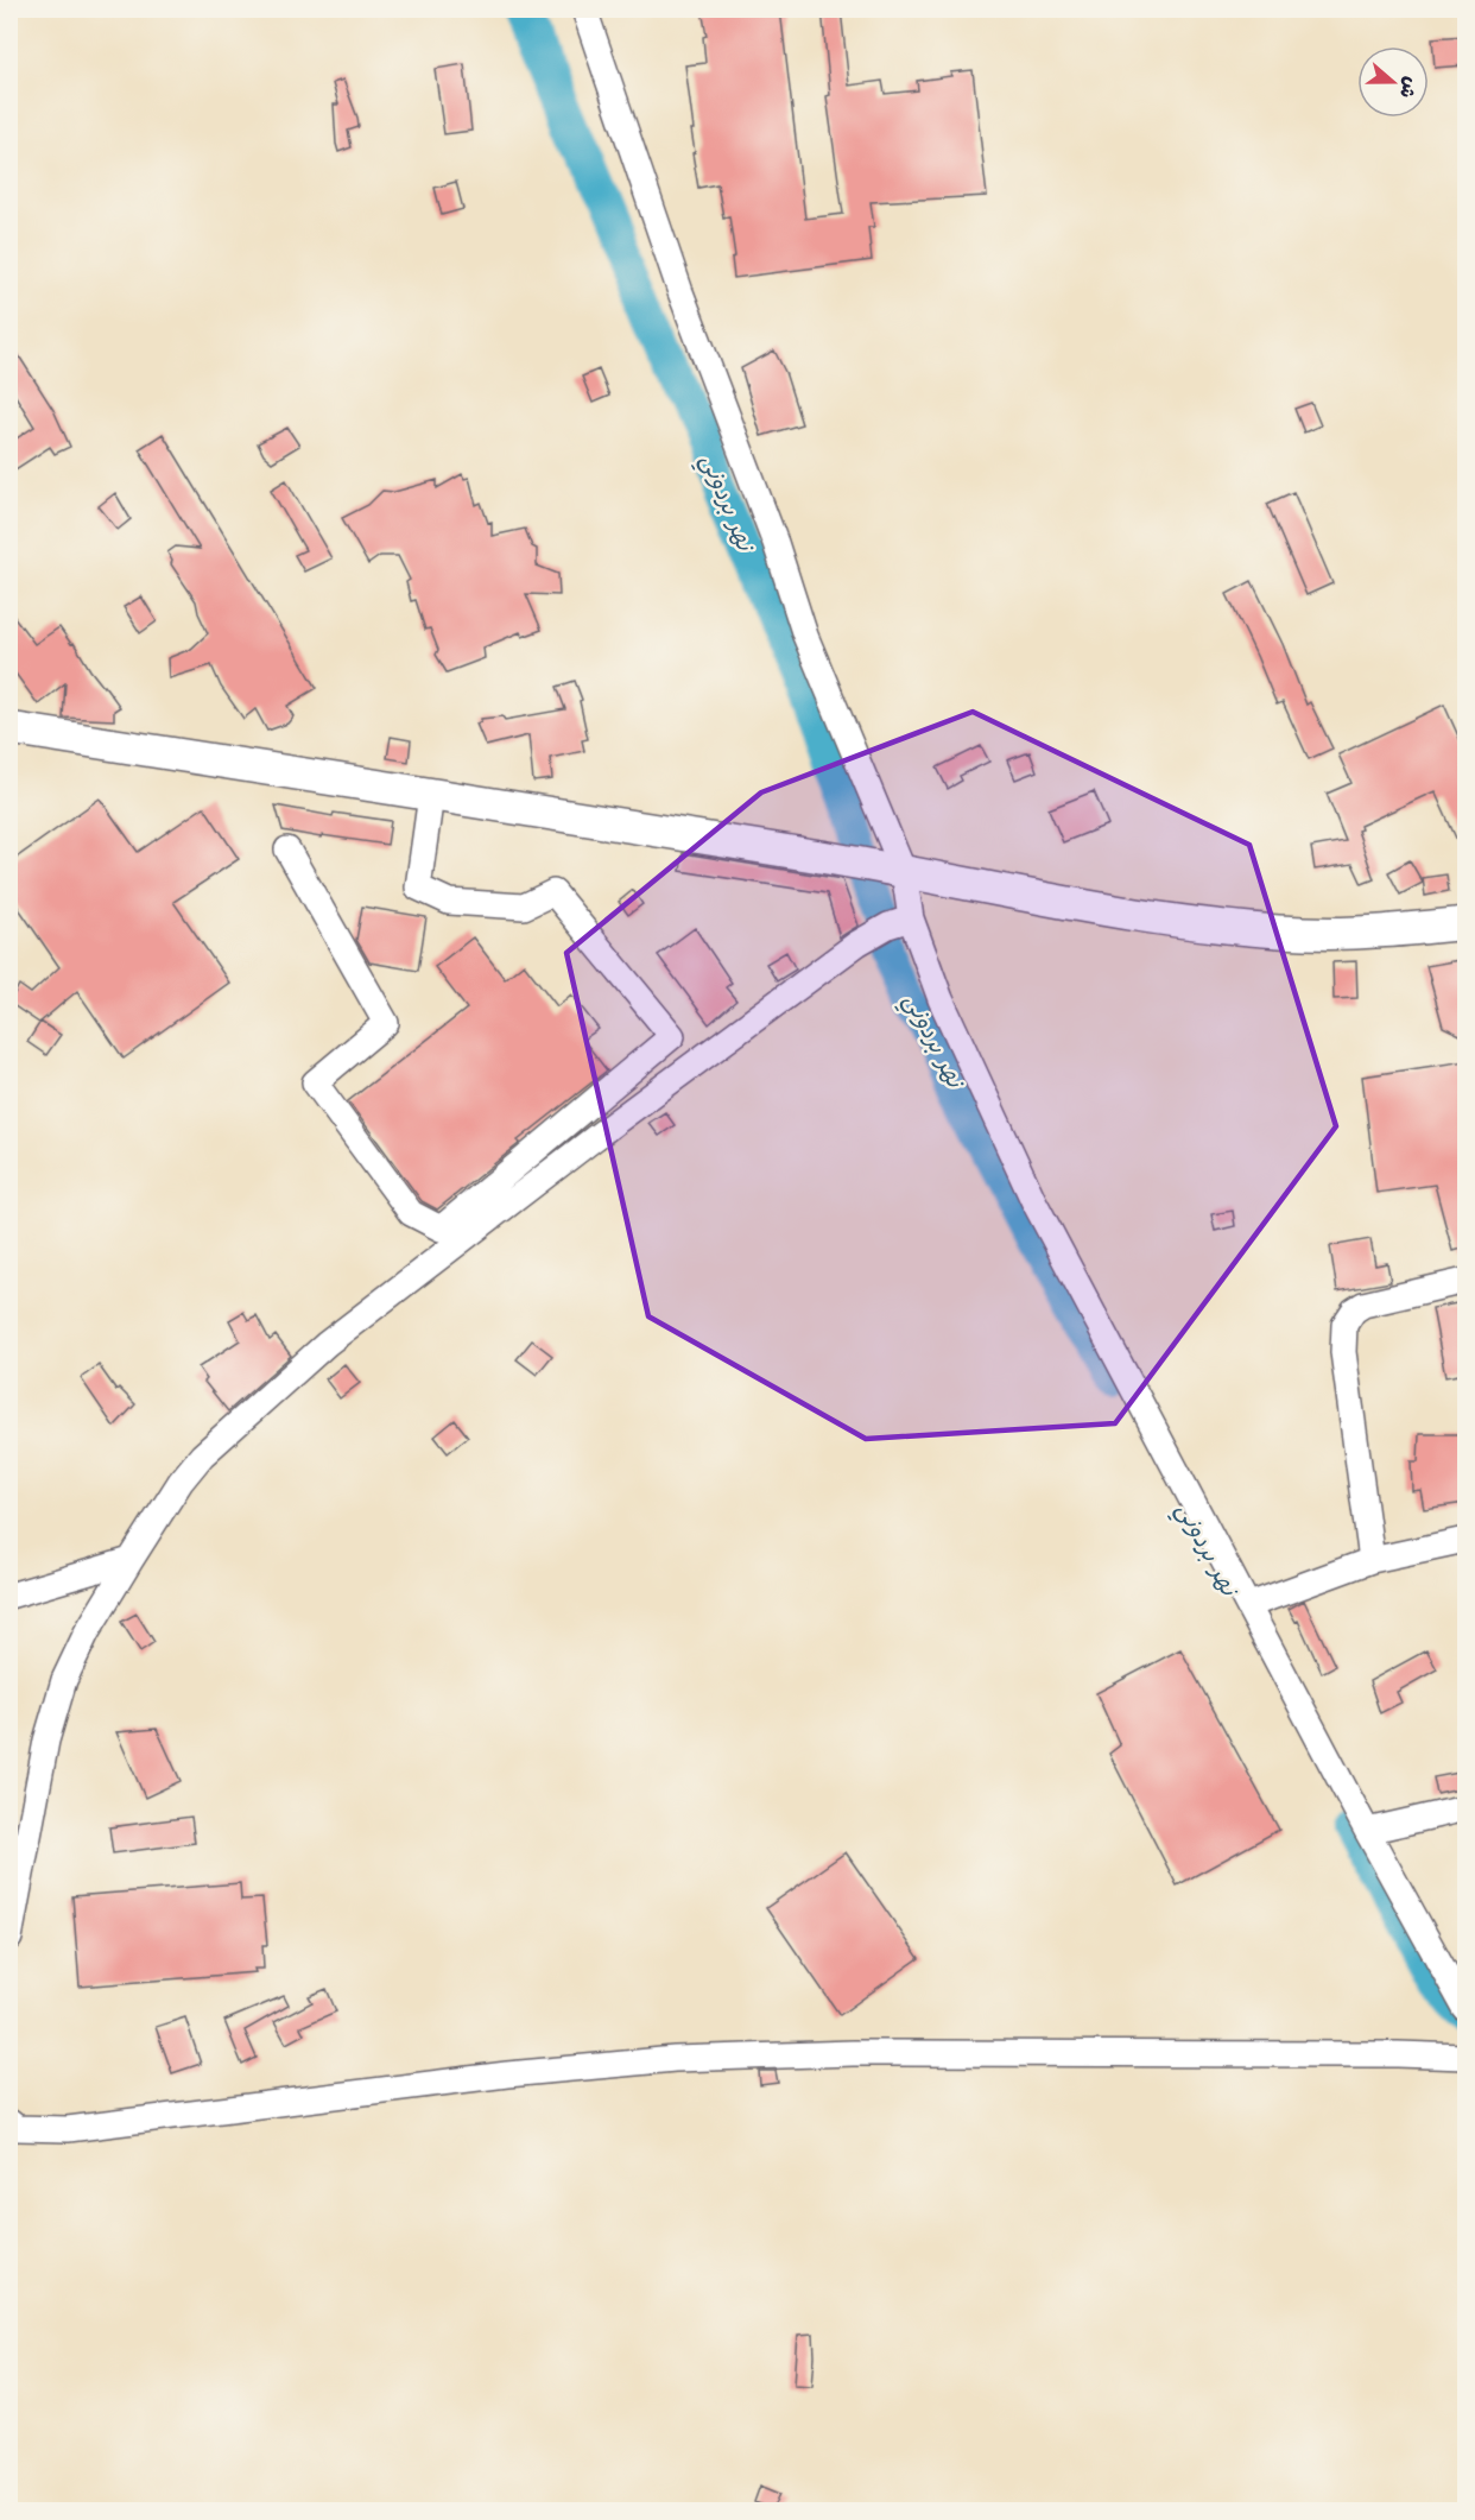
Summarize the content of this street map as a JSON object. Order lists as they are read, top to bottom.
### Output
{
  "water": ["نهر بردوني"],
  "north": "right"
}
